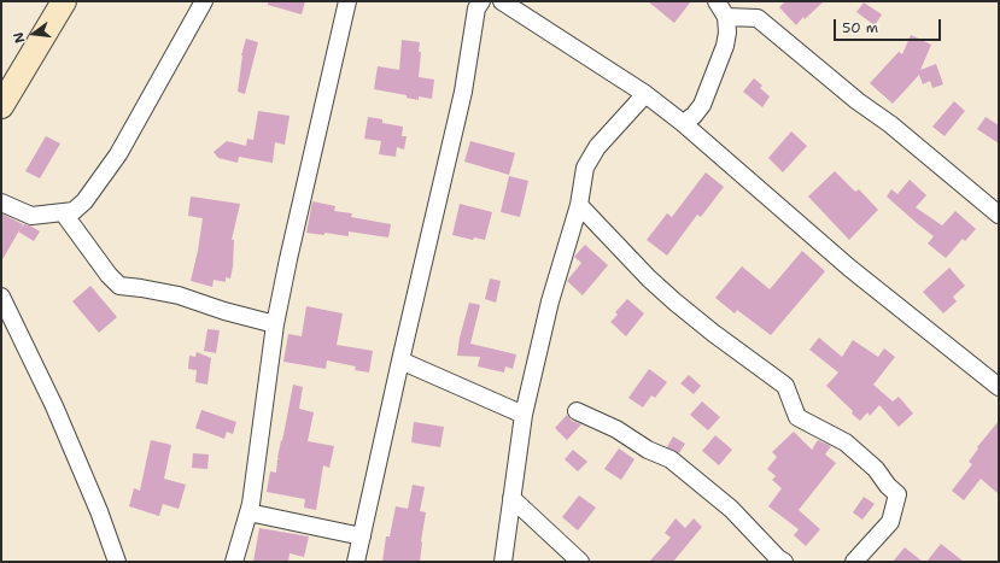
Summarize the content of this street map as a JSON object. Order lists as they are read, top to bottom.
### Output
{
  "scale_bar": "50 m",
  "north": "left"
}
